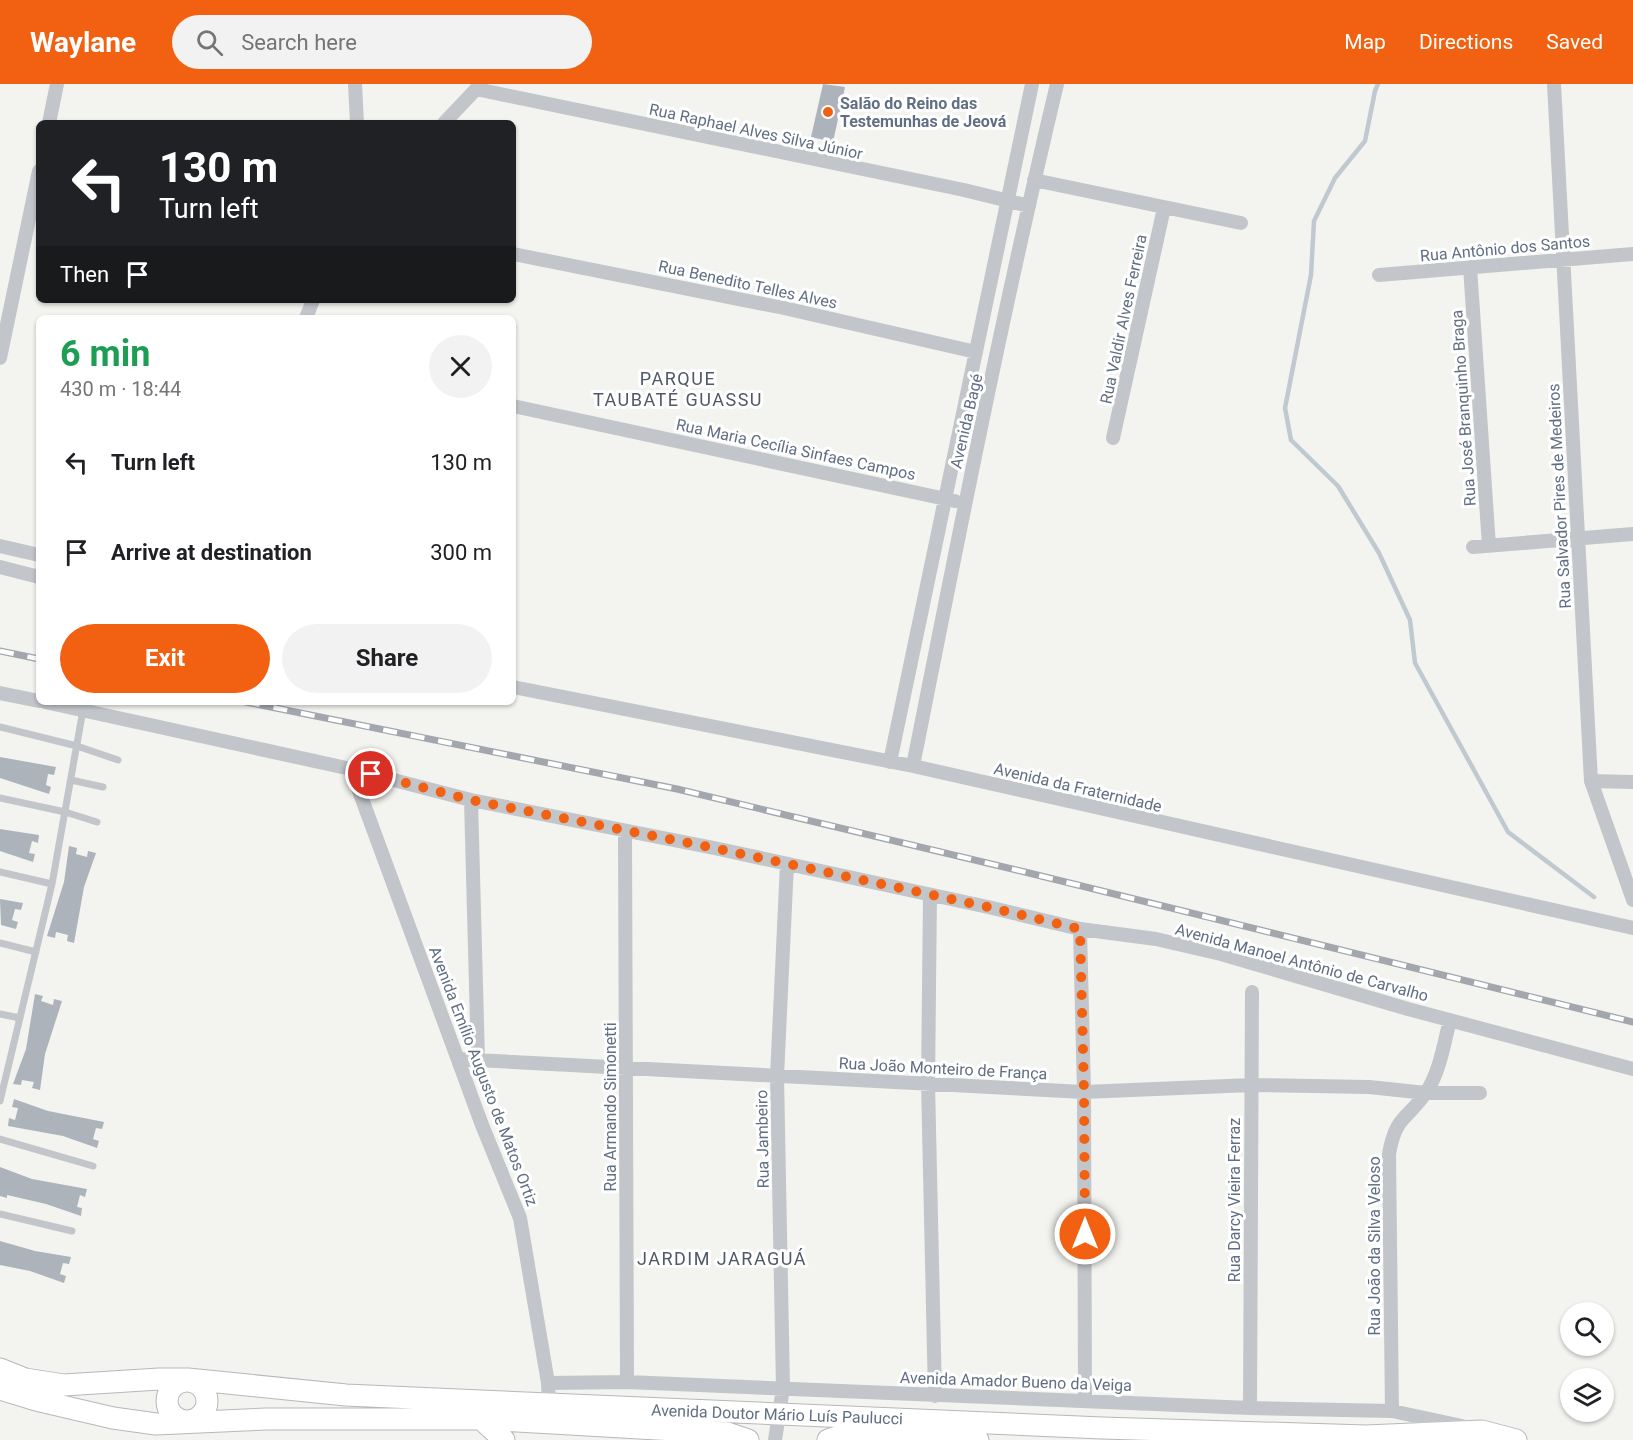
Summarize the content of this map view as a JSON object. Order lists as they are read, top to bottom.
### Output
{
  "streets": {
    "main road": ["Avenida Doutor Mário Luís Paulucci"],
    "street": [
      "Rua Raphael Alves Silva Júnior",
      "Rua Antônio dos Santos",
      "Rua Benedito Telles Alves",
      "Rua Valdir Alves Ferreira",
      "Rua José Branquinho Braga",
      "Avenida Bagé",
      "Rua Maria Cecília Sinfaes Campos",
      "Rua Salvador Pires de Medeiros",
      "Avenida da Fraternidade",
      "Avenida Manoel Antônio de Carvalho",
      "Rua João Monteiro de França",
      "Avenida Emílio Augusto de Matos Ortiz",
      "Rua Armando Simonetti",
      "Rua Jambeiro",
      "Rua Darcy Vieira Ferraz",
      "Rua João da Silva Veloso",
      "Avenida Amador Bueno da Veiga"
    ]
  },
  "crossings": [
    ["Rua Raphael Alves Silva Júnior", "Avenida Bagé"],
    ["Rua Antônio dos Santos", "Rua José Branquinho Braga"],
    ["Rua Antônio dos Santos", "Rua Salvador Pires de Medeiros"],
    ["Rua Benedito Telles Alves", "Avenida Bagé"],
    ["Avenida Bagé", "Rua Maria Cecília Sinfaes Campos"],
    ["Avenida Bagé", "Avenida da Fraternidade"],
    ["Avenida Manoel Antônio de Carvalho", "Avenida Emílio Augusto de Matos Ortiz"],
    ["Avenida Manoel Antônio de Carvalho", "Rua Armando Simonetti"],
    ["Avenida Manoel Antônio de Carvalho", "Rua Jambeiro"],
    ["Avenida Manoel Antônio de Carvalho", "Rua João da Silva Veloso"],
    ["Rua João Monteiro de França", "Avenida Emílio Augusto de Matos Ortiz"],
    ["Rua João Monteiro de França", "Rua Armando Simonetti"],
    ["Rua João Monteiro de França", "Rua Jambeiro"],
    ["Rua João Monteiro de França", "Rua Darcy Vieira Ferraz"],
    ["Rua João Monteiro de França", "Rua João da Silva Veloso"],
    ["Avenida Emílio Augusto de Matos Ortiz", "Avenida Amador Bueno da Veiga"],
    ["Avenida Emílio Augusto de Matos Ortiz", "Avenida Doutor Mário Luís Paulucci"],
    ["Rua Armando Simonetti", "Avenida Amador Bueno da Veiga"],
    ["Rua Jambeiro", "Avenida Amador Bueno da Veiga"],
    ["Rua Jambeiro", "Avenida Doutor Mário Luís Paulucci"],
    ["Rua Darcy Vieira Ferraz", "Avenida Amador Bueno da Veiga"],
    ["Rua João da Silva Veloso", "Avenida Amador Bueno da Veiga"],
    ["Avenida Amador Bueno da Veiga", "Avenida Doutor Mário Luís Paulucci"]
  ],
  "districts": ["PARQUE TAUBATÉ GUASSU", "JARDIM JARAGUÁ"],
  "places": ["Salão do Reino das Testemunhas de Jeová"],
  "page": {
    "header": "Waylane",
    "search": "Search here",
    "nav": ["Map", "Directions", "Saved"],
    "turn": ["130 m", "Turn left"],
    "then": "Then",
    "heading": ["6 min", "430 m · 18:44"],
    "list": [
      {
        "name": "Turn left",
        "value": "130 m"
      },
      {
        "name": "Arrive at destination",
        "value": "300 m"
      }
    ],
    "buttons": ["Exit", "Share"]
  }
}
